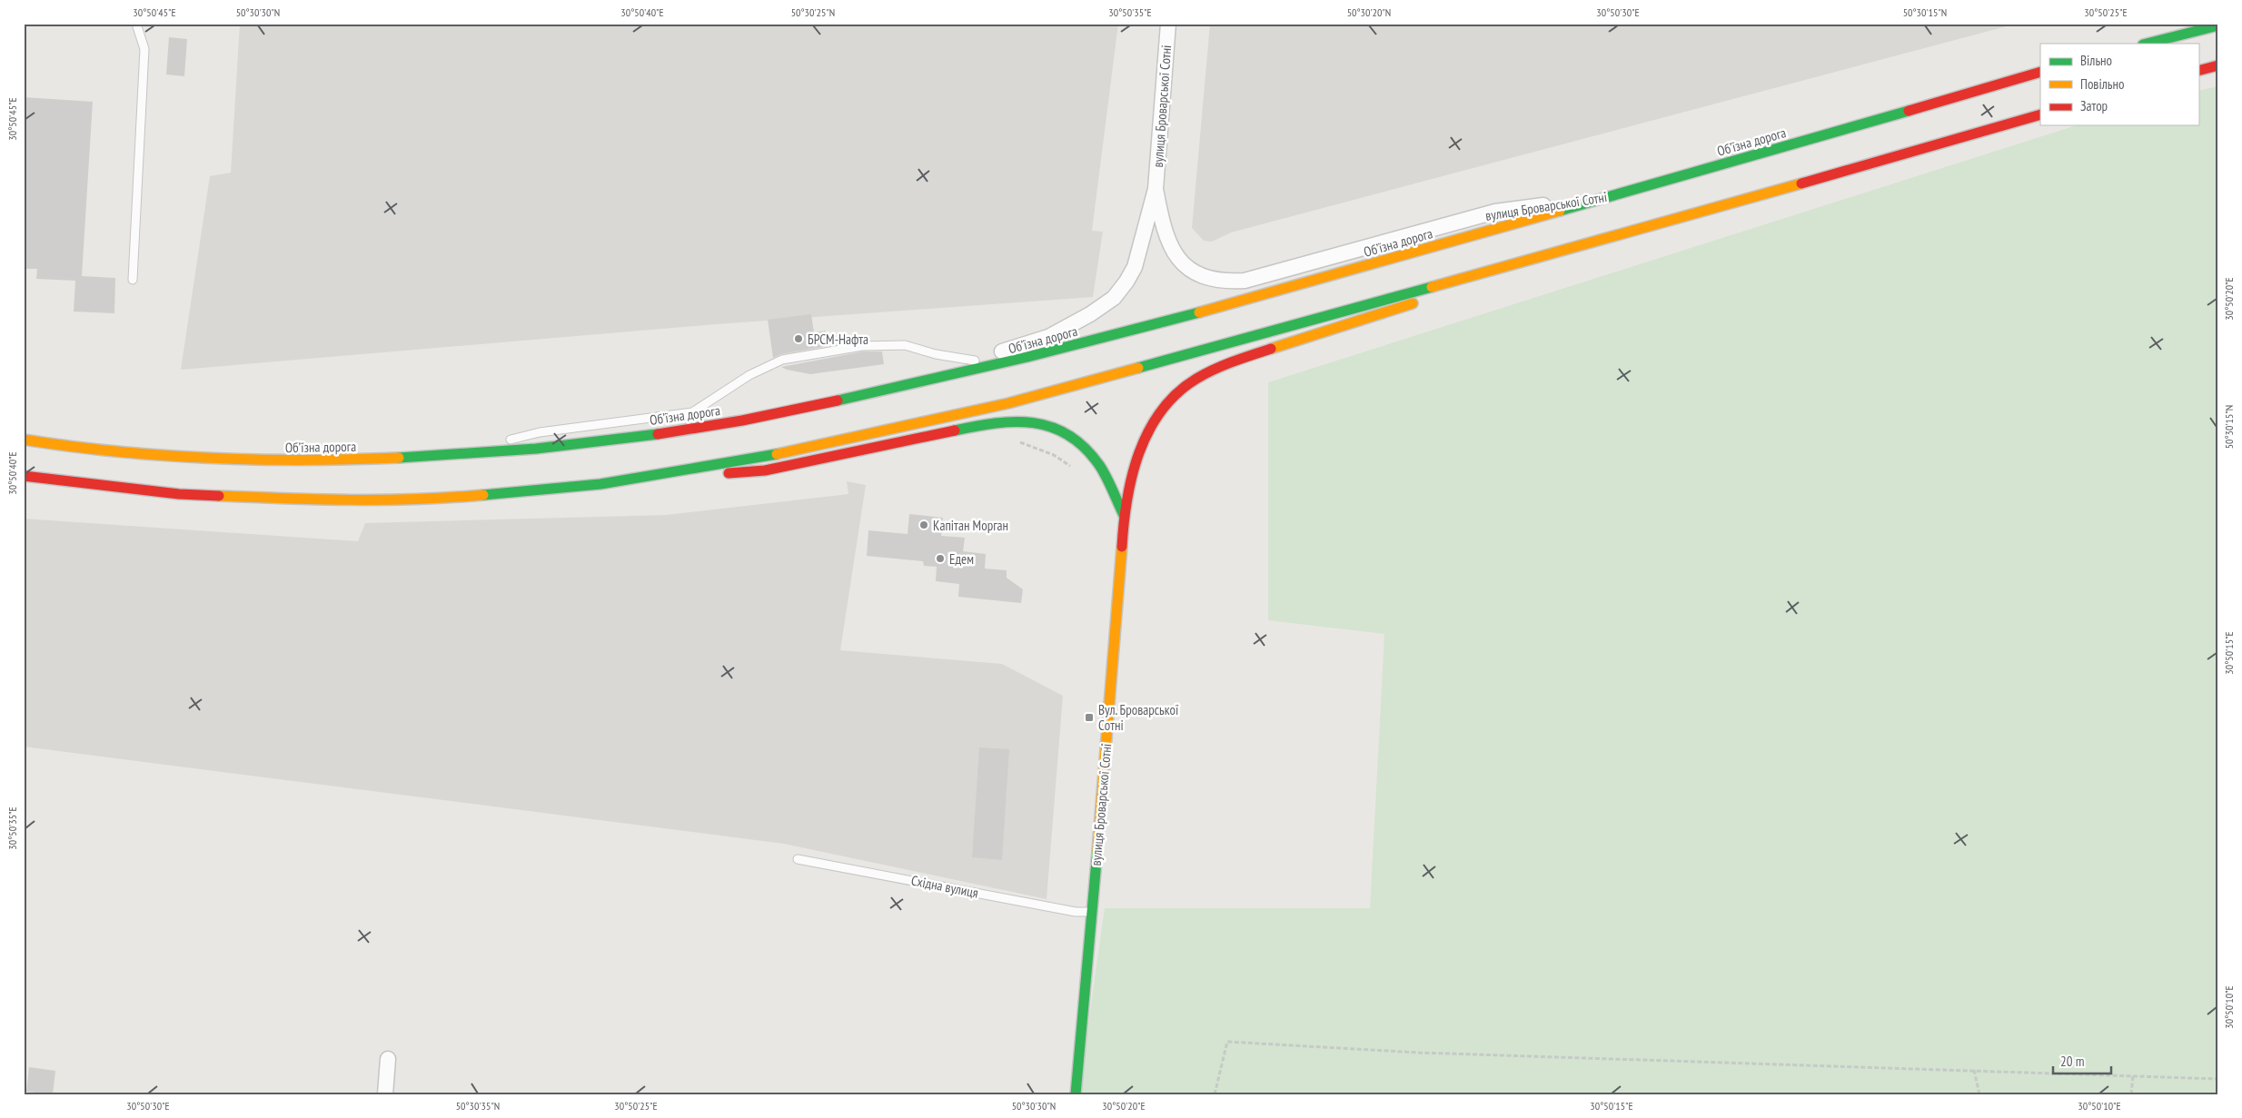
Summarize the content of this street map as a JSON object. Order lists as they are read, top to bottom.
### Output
{
  "streets": {
    "main road": ["вулиця Броварської Сотні", "Обʼїзна дорога"],
    "lane": ["Східна вулиця"]
  },
  "crossings": [
    ["вулиця Броварської Сотні", "Обʼїзна дорога"],
    ["вулиця Броварської Сотні", "Східна вулиця"]
  ],
  "places": {
    "other": ["БРСМ-Нафта", "Капітан Морган", "Едем"],
    "transit": ["Вул. Броварської Cотні"]
  },
  "legend": ["Вільно", "Повільно", "Затор"],
  "scale_bar": "20 m",
  "coordinates": [
    "30°50'45\"E",
    "50°30'30\"N",
    "30°50'40\"E",
    "50°30'25\"N",
    "30°50'35\"E",
    "50°30'20\"N",
    "30°50'30\"E",
    "50°30'15\"N",
    "30°50'25\"E",
    "30°50'20\"E",
    "30°50'15\"E",
    "30°50'10\"E",
    "50°30'35\"N"
  ]
}
